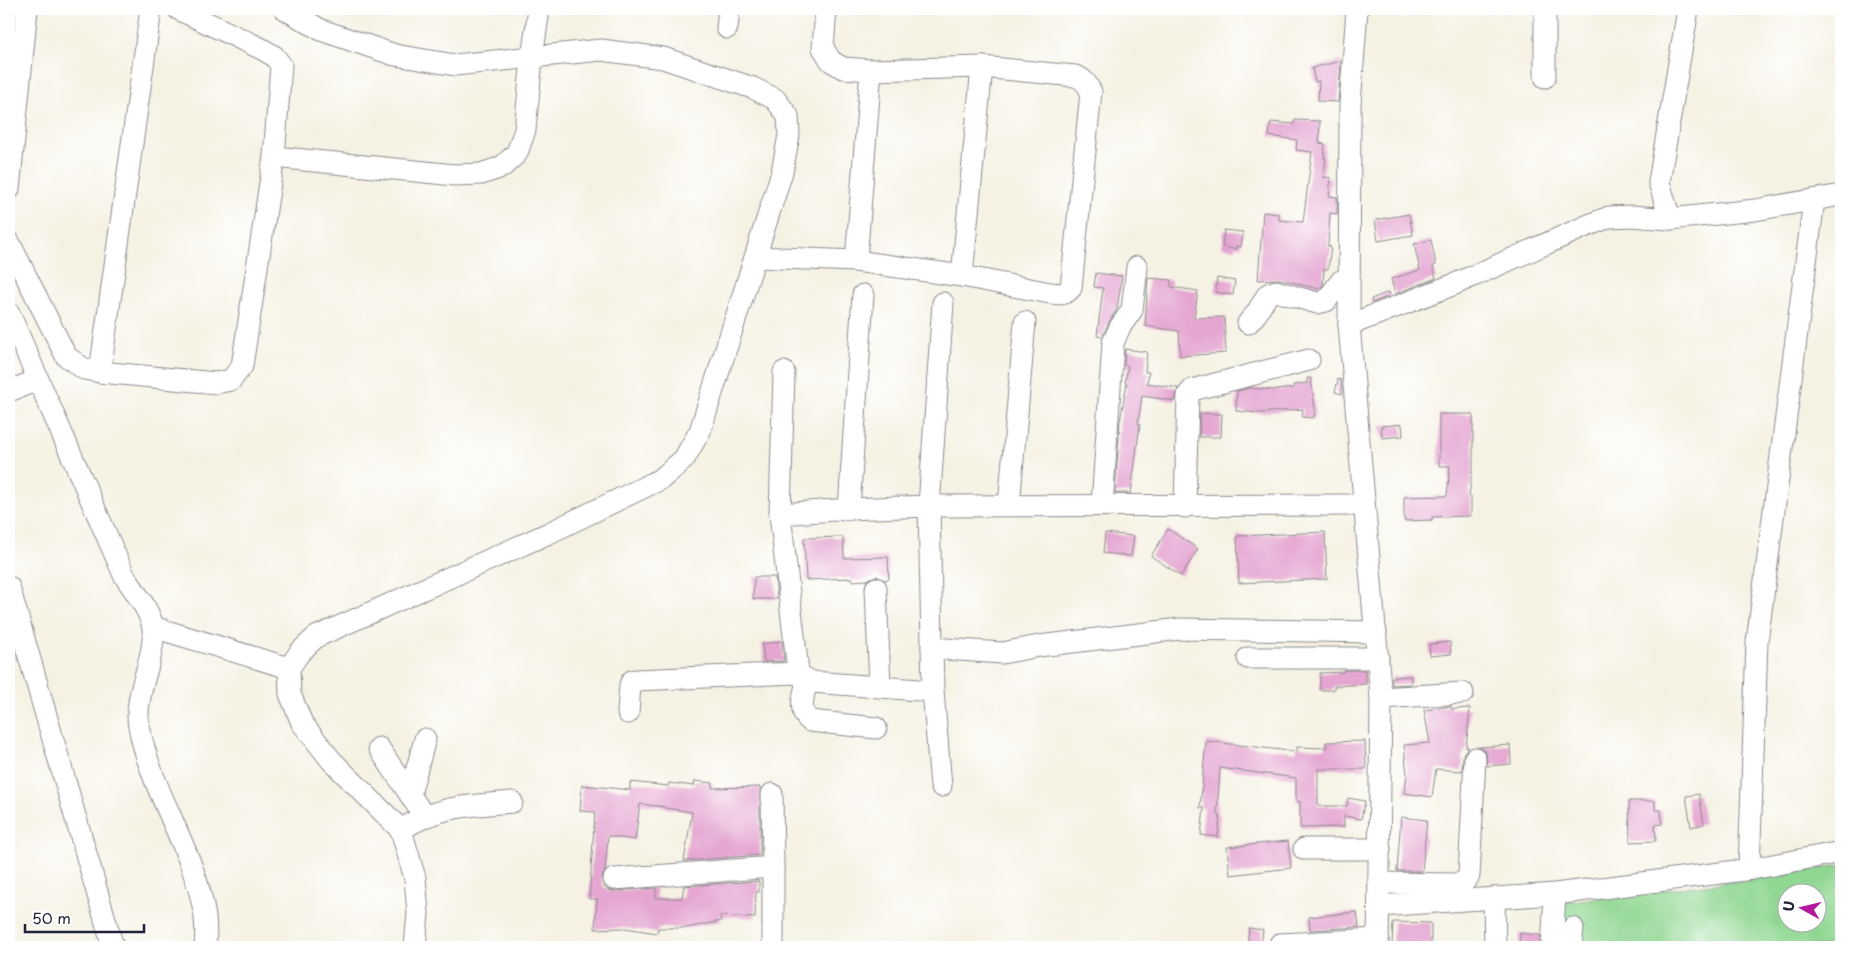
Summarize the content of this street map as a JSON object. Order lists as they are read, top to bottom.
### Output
{
  "scale_bar": "50 m",
  "north": "left"
}
